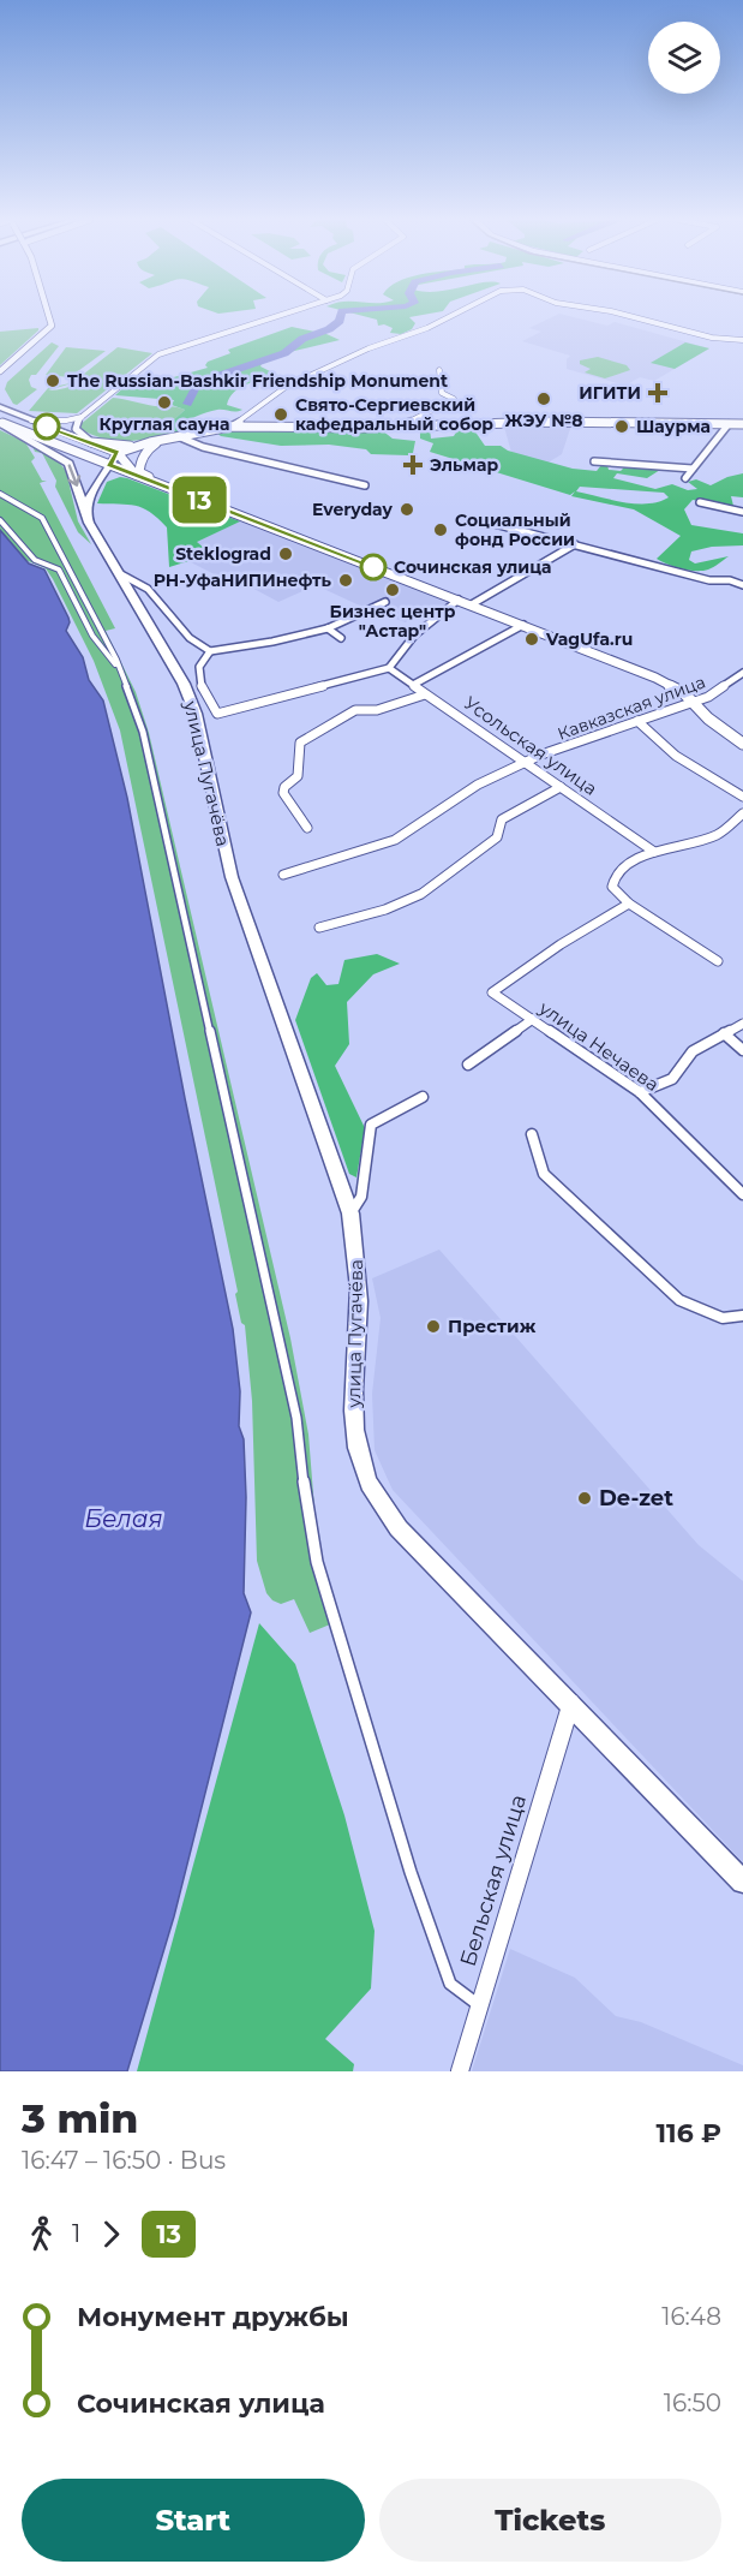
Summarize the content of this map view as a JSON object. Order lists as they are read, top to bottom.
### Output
{
  "streets": {
    "main road": ["улица Пугачёва"],
    "street": [
      "Кавказская улица",
      "Усольская улица",
      "улица Нечаева",
      "Бельская улица"
    ]
  },
  "crossings": [
    ["Кавказская улица", "Усольская улица"],
    ["улица Пугачёва", "Бельская улица"]
  ],
  "water": ["Белая"],
  "places": {
    "other": [
      "The Russian-Bashkir Friendship Monument",
      "ЖЭУ №8",
      "Круглая сауна",
      "Свято-Сергиевский кафедральный собор",
      "Шаурма",
      "Everyday",
      "Социальный фонд России",
      "Steklograd",
      "Сочинская улица",
      "РН-УфаНИПИнефть",
      "Бизнес центр \"Астар\"",
      "VagUfa.ru",
      "Престиж",
      "De-zet"
    ],
    "health": ["ИГИТИ", "Эльмар"]
  },
  "lines": ["bus line 13"],
  "page": {
    "on_map": "13",
    "heading": ["3 min", "16:47 – 16:50 · Bus", "116 ₽"],
    "legs": ["1", "13"],
    "list": [
      {
        "name": "Монумент дружбы",
        "value": "16:48"
      },
      {
        "name": "Сочинская улица",
        "value": "16:50"
      }
    ],
    "buttons": ["Start", "Tickets"]
  }
}
